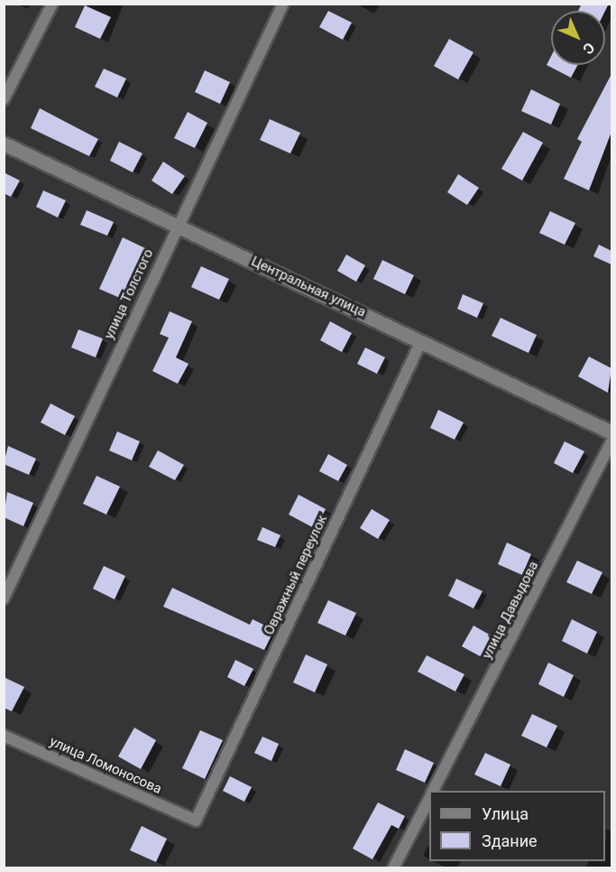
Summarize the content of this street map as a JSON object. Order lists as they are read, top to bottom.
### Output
{
  "streets": {
    "street": [
      "Центральная улица",
      "улица Толстого",
      "Овражный переулок",
      "улица Давыдова",
      "улица Ломоносова"
    ]
  },
  "crossings": [
    ["Центральная улица", "улица Толстого"],
    ["Центральная улица", "Овражный переулок"],
    ["Овражный переулок", "улица Ломоносова"]
  ],
  "legend": ["Улица", "Здание"],
  "north": "bottom right"
}
